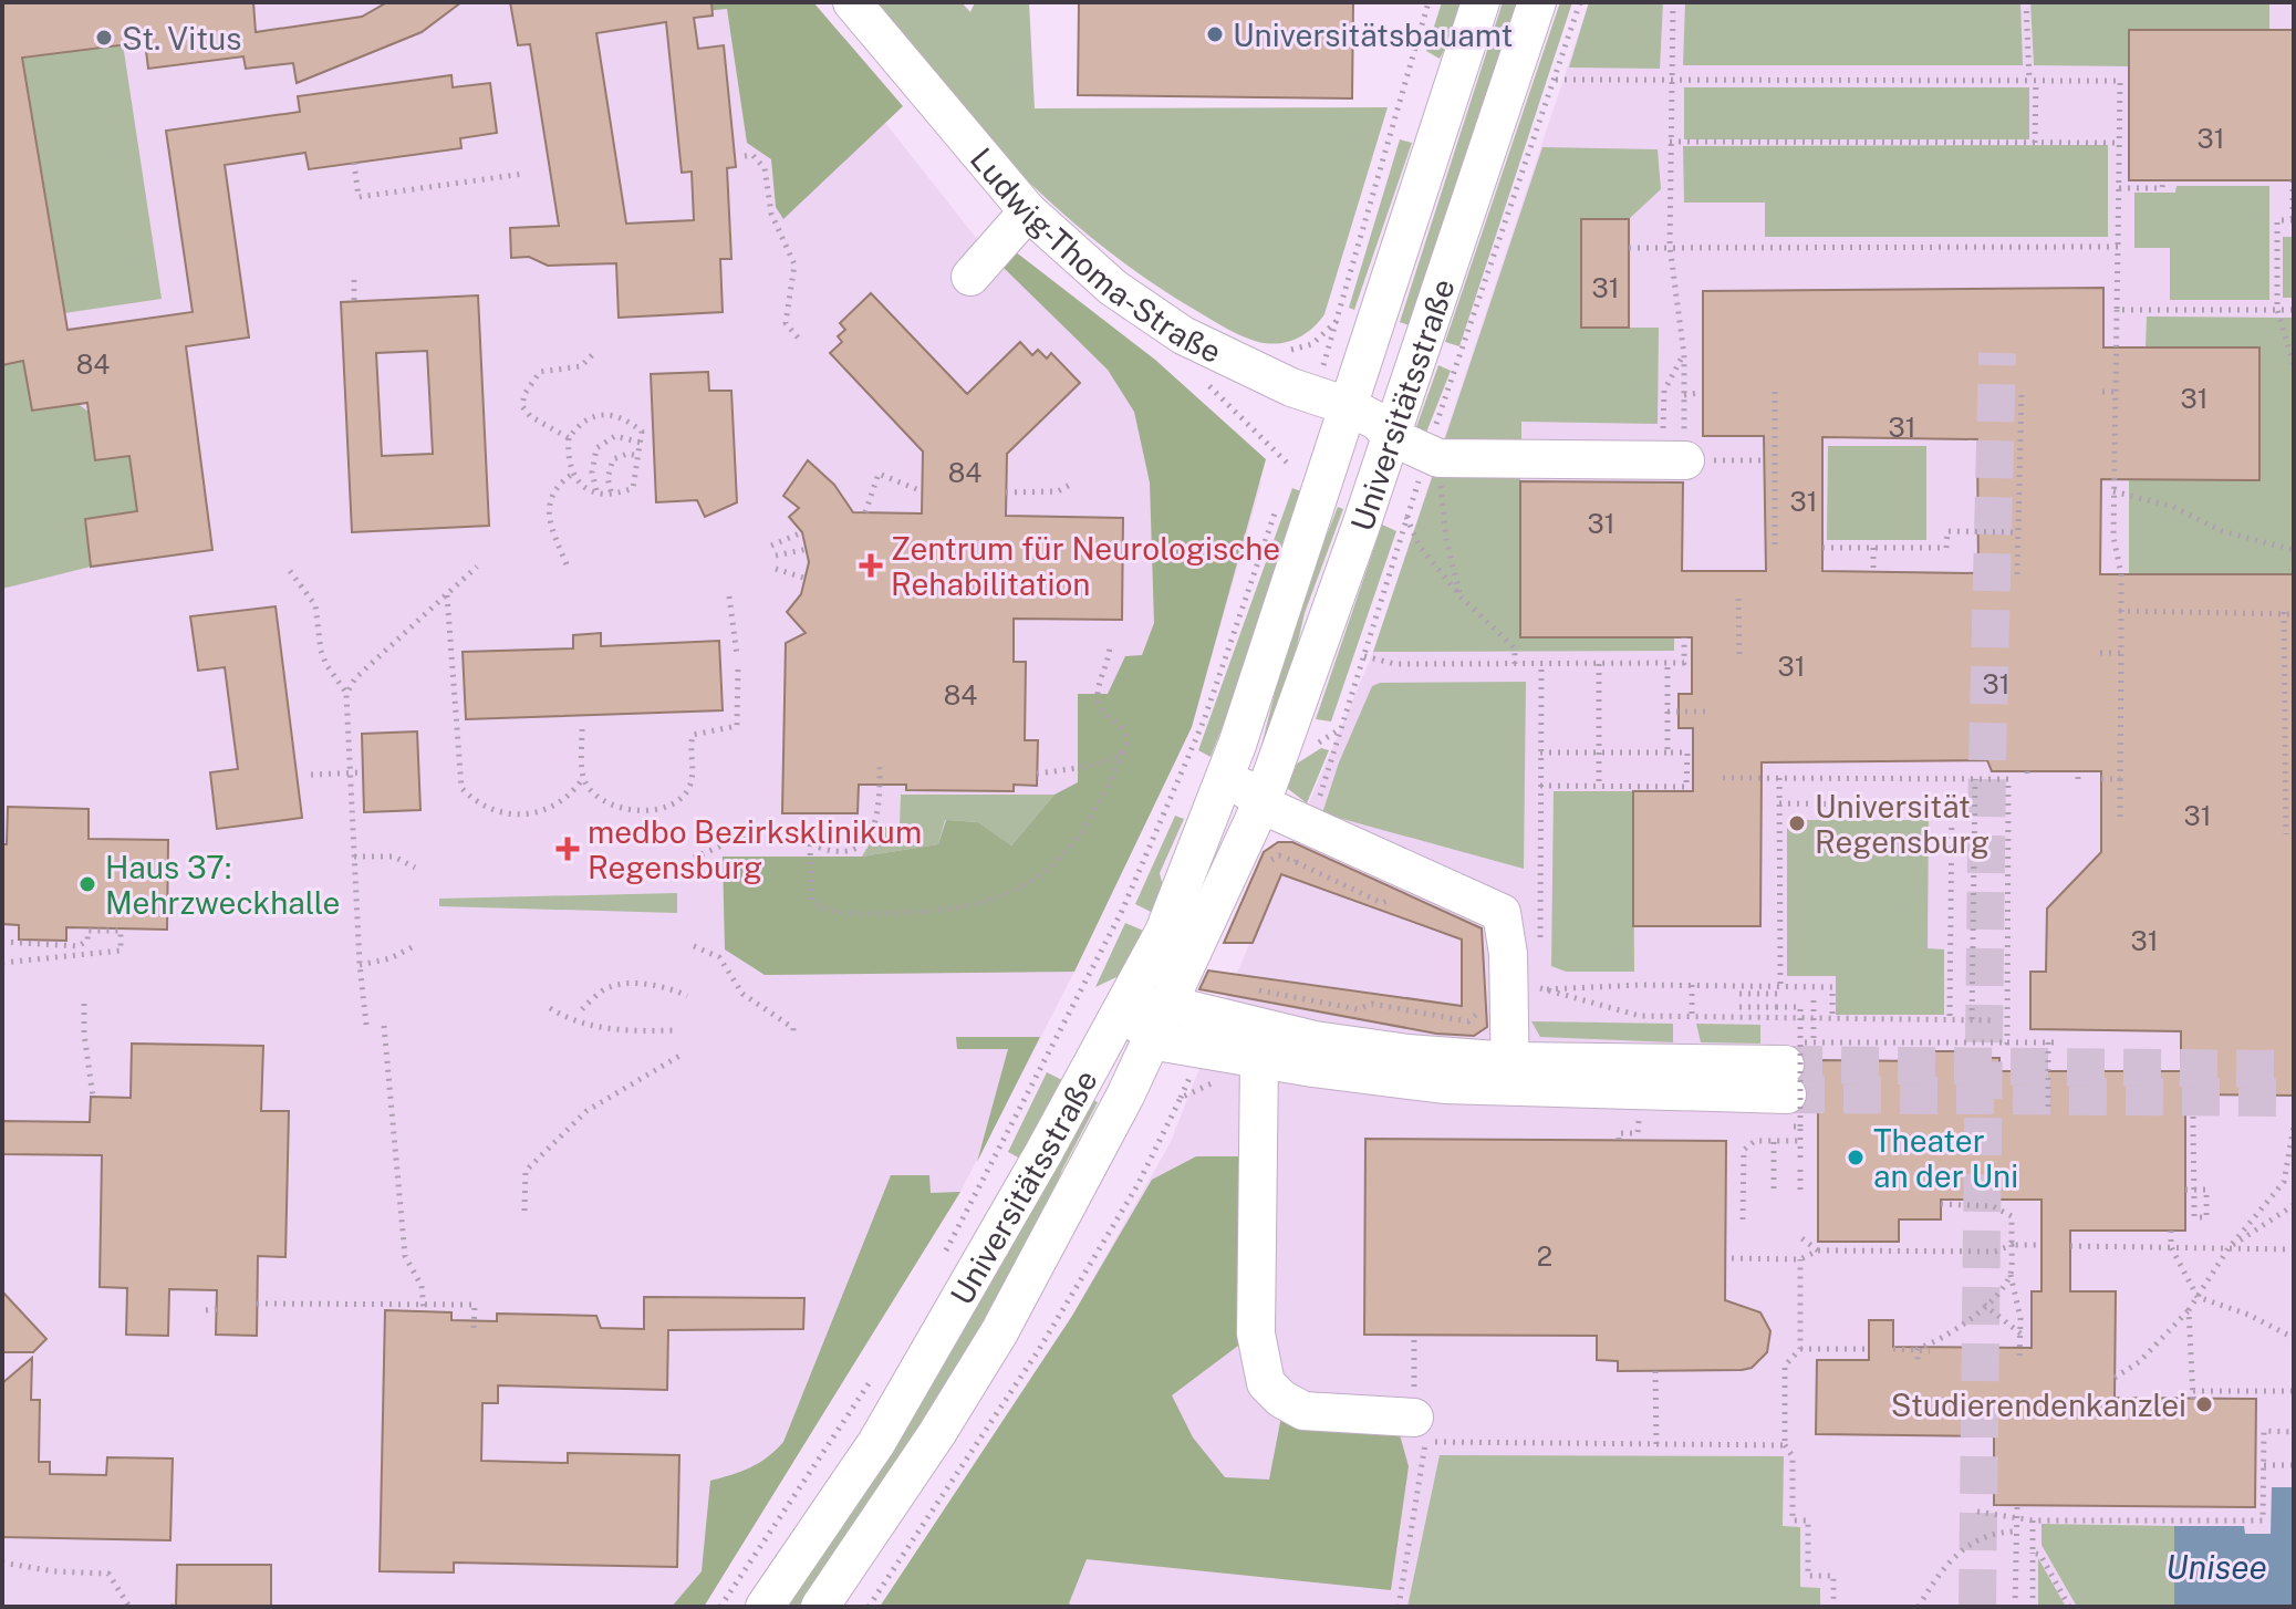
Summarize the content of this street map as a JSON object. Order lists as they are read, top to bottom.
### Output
{
  "streets": {
    "street": ["Ludwig-Thoma-Straße", "Universitätsstraße"]
  },
  "crossings": [
    ["Ludwig-Thoma-Straße", "Universitätsstraße"]
  ],
  "water": ["Unisee"],
  "places": {
    "other": [
      "Universitätsbauamt",
      "St. Vitus",
      "Universität Regensburg",
      "Haus 37: Mehrzweckhalle",
      "Theater an der Uni",
      "Studierendenkanzlei"
    ],
    "health": ["Zentrum für Neurologische Rehabilitation", "medbo Bezirksklinikum Regensburg"]
  },
  "house_numbers": [
    "31",
    "31",
    "84",
    "31",
    "31",
    "84",
    "31",
    "31",
    "31",
    "31",
    "84",
    "31",
    "31",
    "2"
  ]
}
